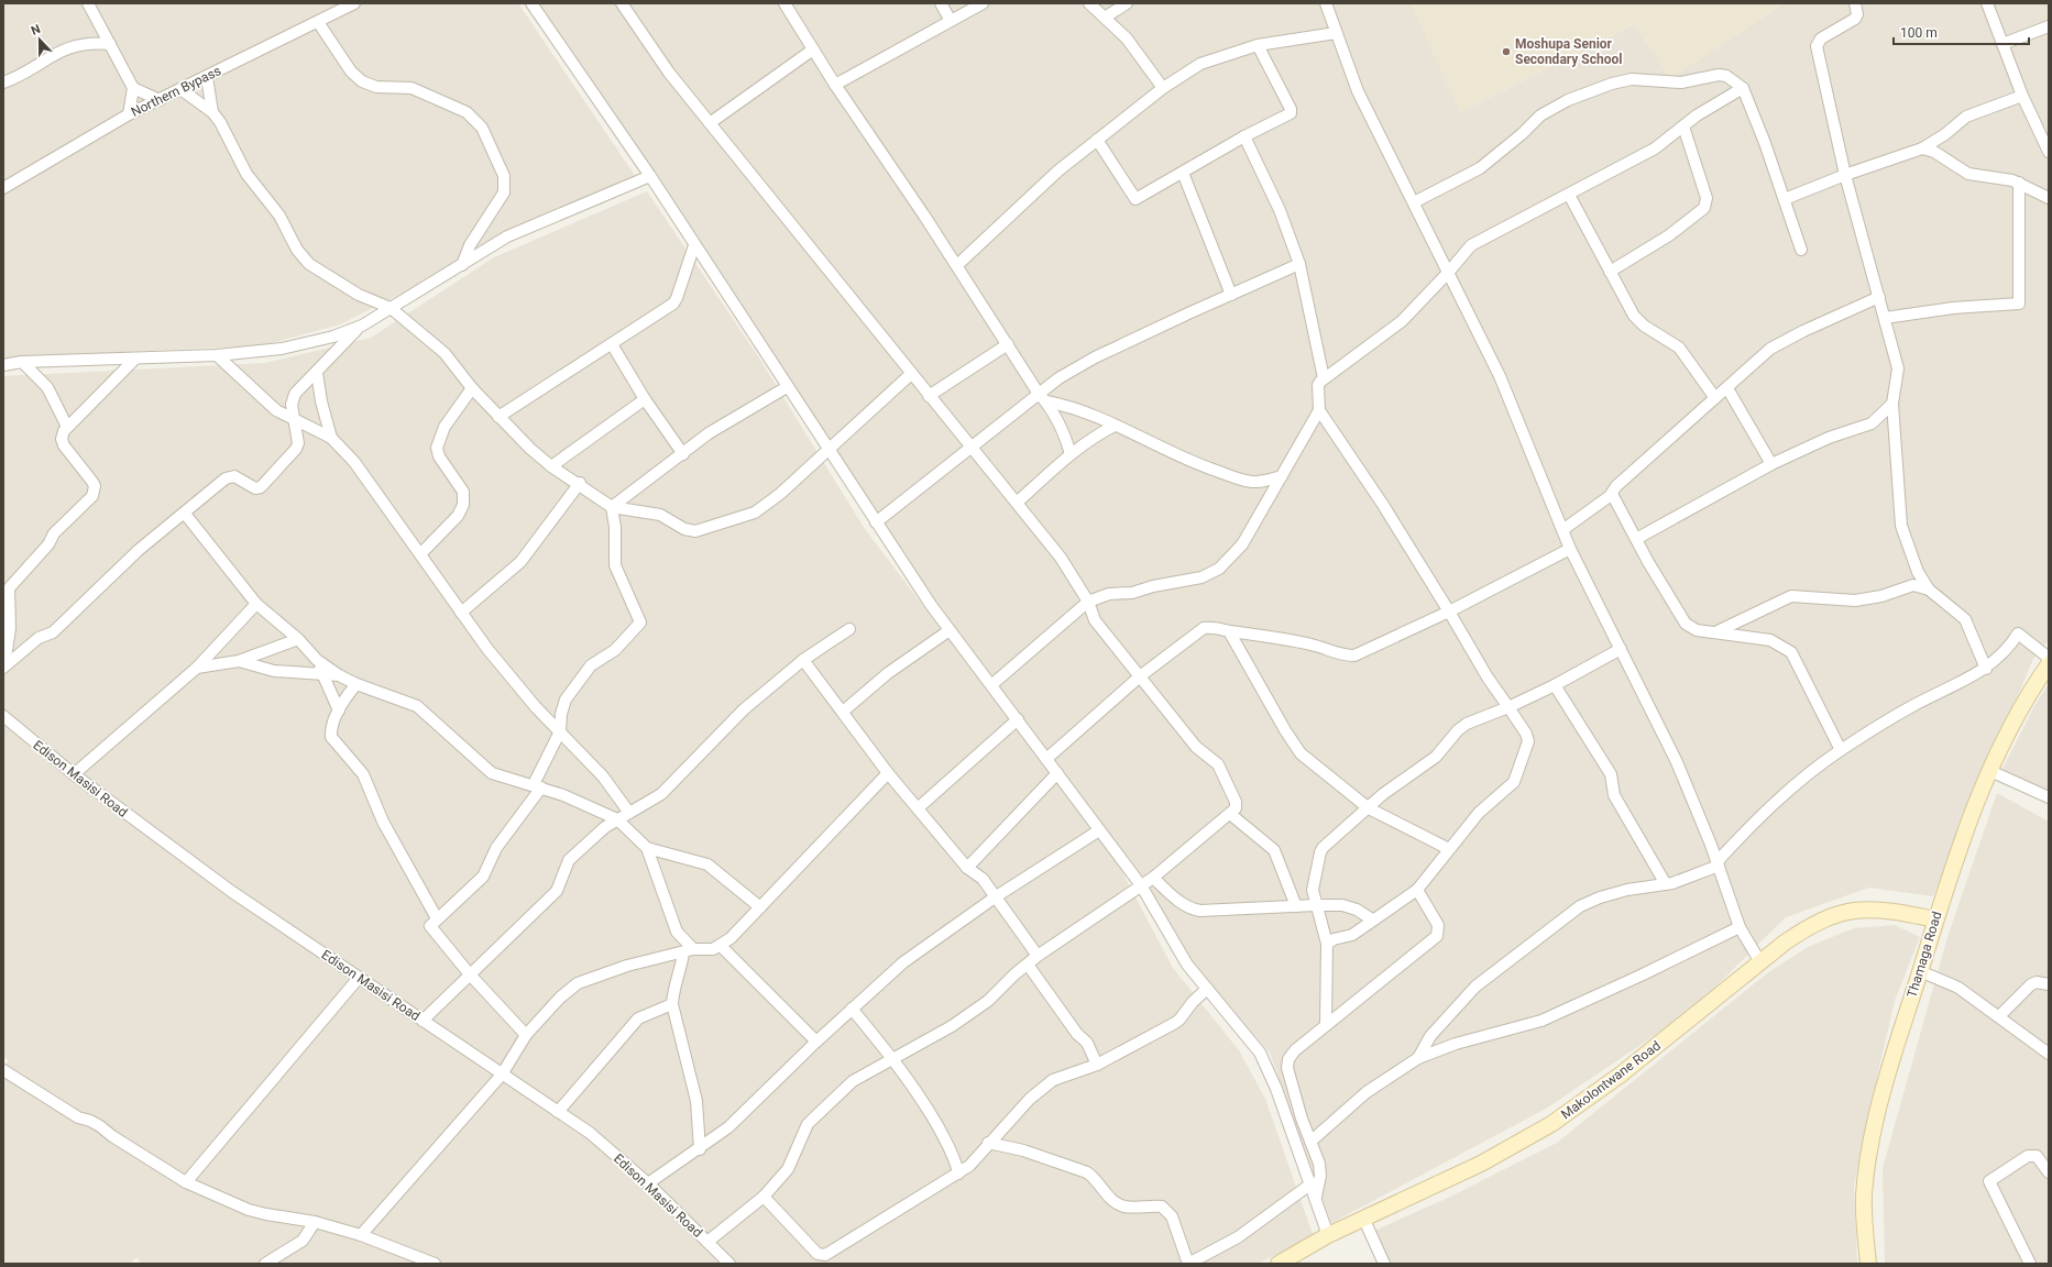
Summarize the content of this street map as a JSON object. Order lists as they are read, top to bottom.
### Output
{
  "streets": {
    "main road": ["Thamaga Road", "Makolontwane Road"],
    "street": ["Northern Bypass", "Edison Masisi Road"]
  },
  "crossings": [
    ["Thamaga Road", "Makolontwane Road"]
  ],
  "places": ["Moshupa Senior Secondary School"],
  "scale_bar": "100 m",
  "north": "top"
}
